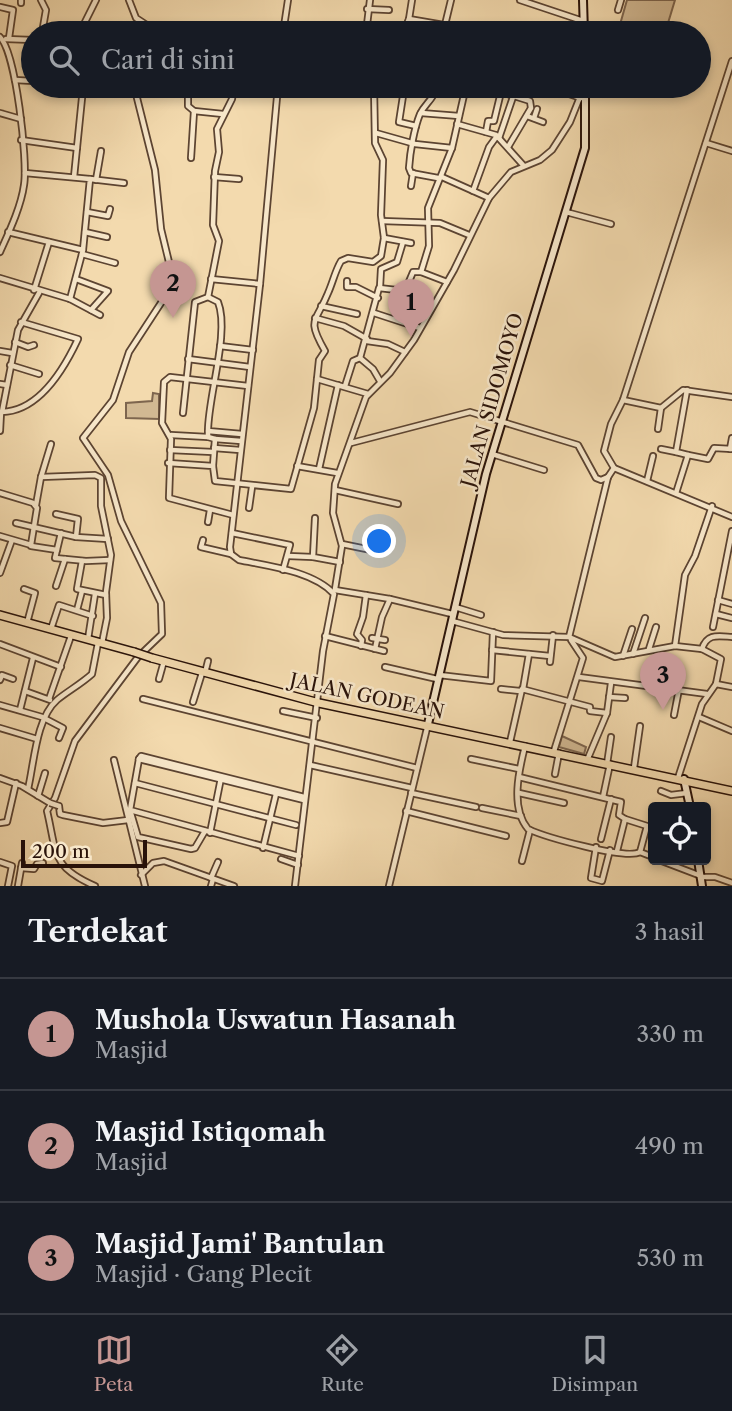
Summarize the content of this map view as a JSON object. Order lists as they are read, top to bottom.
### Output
{
  "streets": {
    "main road": ["JALAN SIDOMOYO", "JALAN GODEAN"]
  },
  "crossings": [
    ["JALAN SIDOMOYO", "JALAN GODEAN"]
  ],
  "scale_bar": "200 m",
  "page": {
    "search": "Cari di sini",
    "pins": ["2", "1", "3"],
    "scale": "200 m",
    "heading": ["Terdekat", "3 hasil"],
    "list": [
      {
        "mark": "1",
        "name": "Mushola Uswatun Hasanah",
        "note": "Masjid",
        "value": "330 m"
      },
      {
        "mark": "2",
        "name": "Masjid Istiqomah",
        "note": "Masjid",
        "value": "490 m"
      },
      {
        "mark": "3",
        "name": "Masjid Jami' Bantulan",
        "note": "Masjid · Gang Plecit",
        "value": "530 m"
      }
    ],
    "nav": ["Peta", "Rute", "Disimpan"]
  }
}
